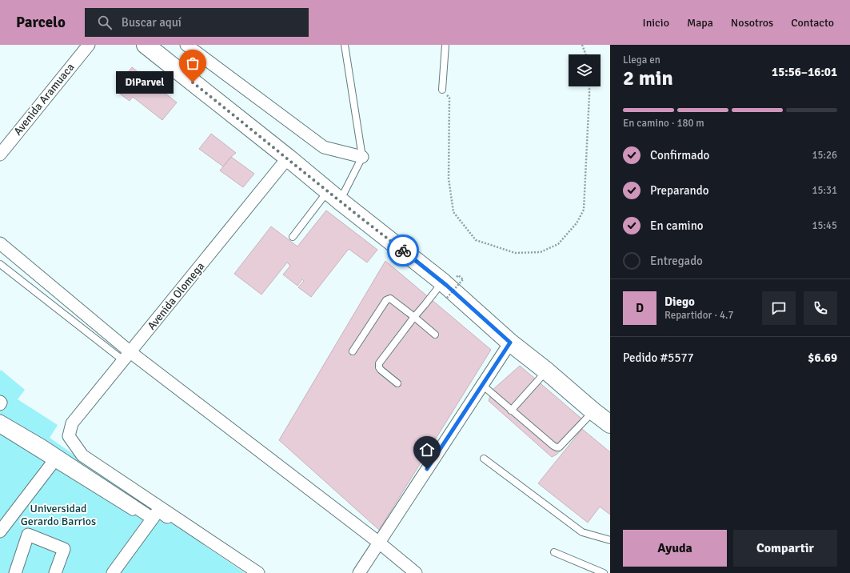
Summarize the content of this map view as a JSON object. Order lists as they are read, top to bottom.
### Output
{
  "streets": {
    "street": ["Avenida Aramuaca", "Avenida Olomega"]
  },
  "parks": ["Universidad Gerardo Barrios"],
  "places": ["DiParvel"],
  "page": {
    "header": "Parcelo",
    "search": "Buscar aquí",
    "nav": [
      "Inicio",
      "Mapa",
      "Nosotros",
      "Contacto"
    ],
    "heading": ["2 min", "Llega en", "15:56–16:01"],
    "panel": [
      "Diego",
      "Repartidor · 4.7",
      "Pedido #5577",
      "$6.69"
    ],
    "bubble": "DiParvel",
    "bar": "En camino · 180 m",
    "list": [
      ["Confirmado", "15:26"],
      ["Preparando", "15:31"],
      ["En camino", "15:45"],
      "Entregado"
    ],
    "round": "D",
    "buttons": ["Ayuda", "Compartir"]
  }
}
